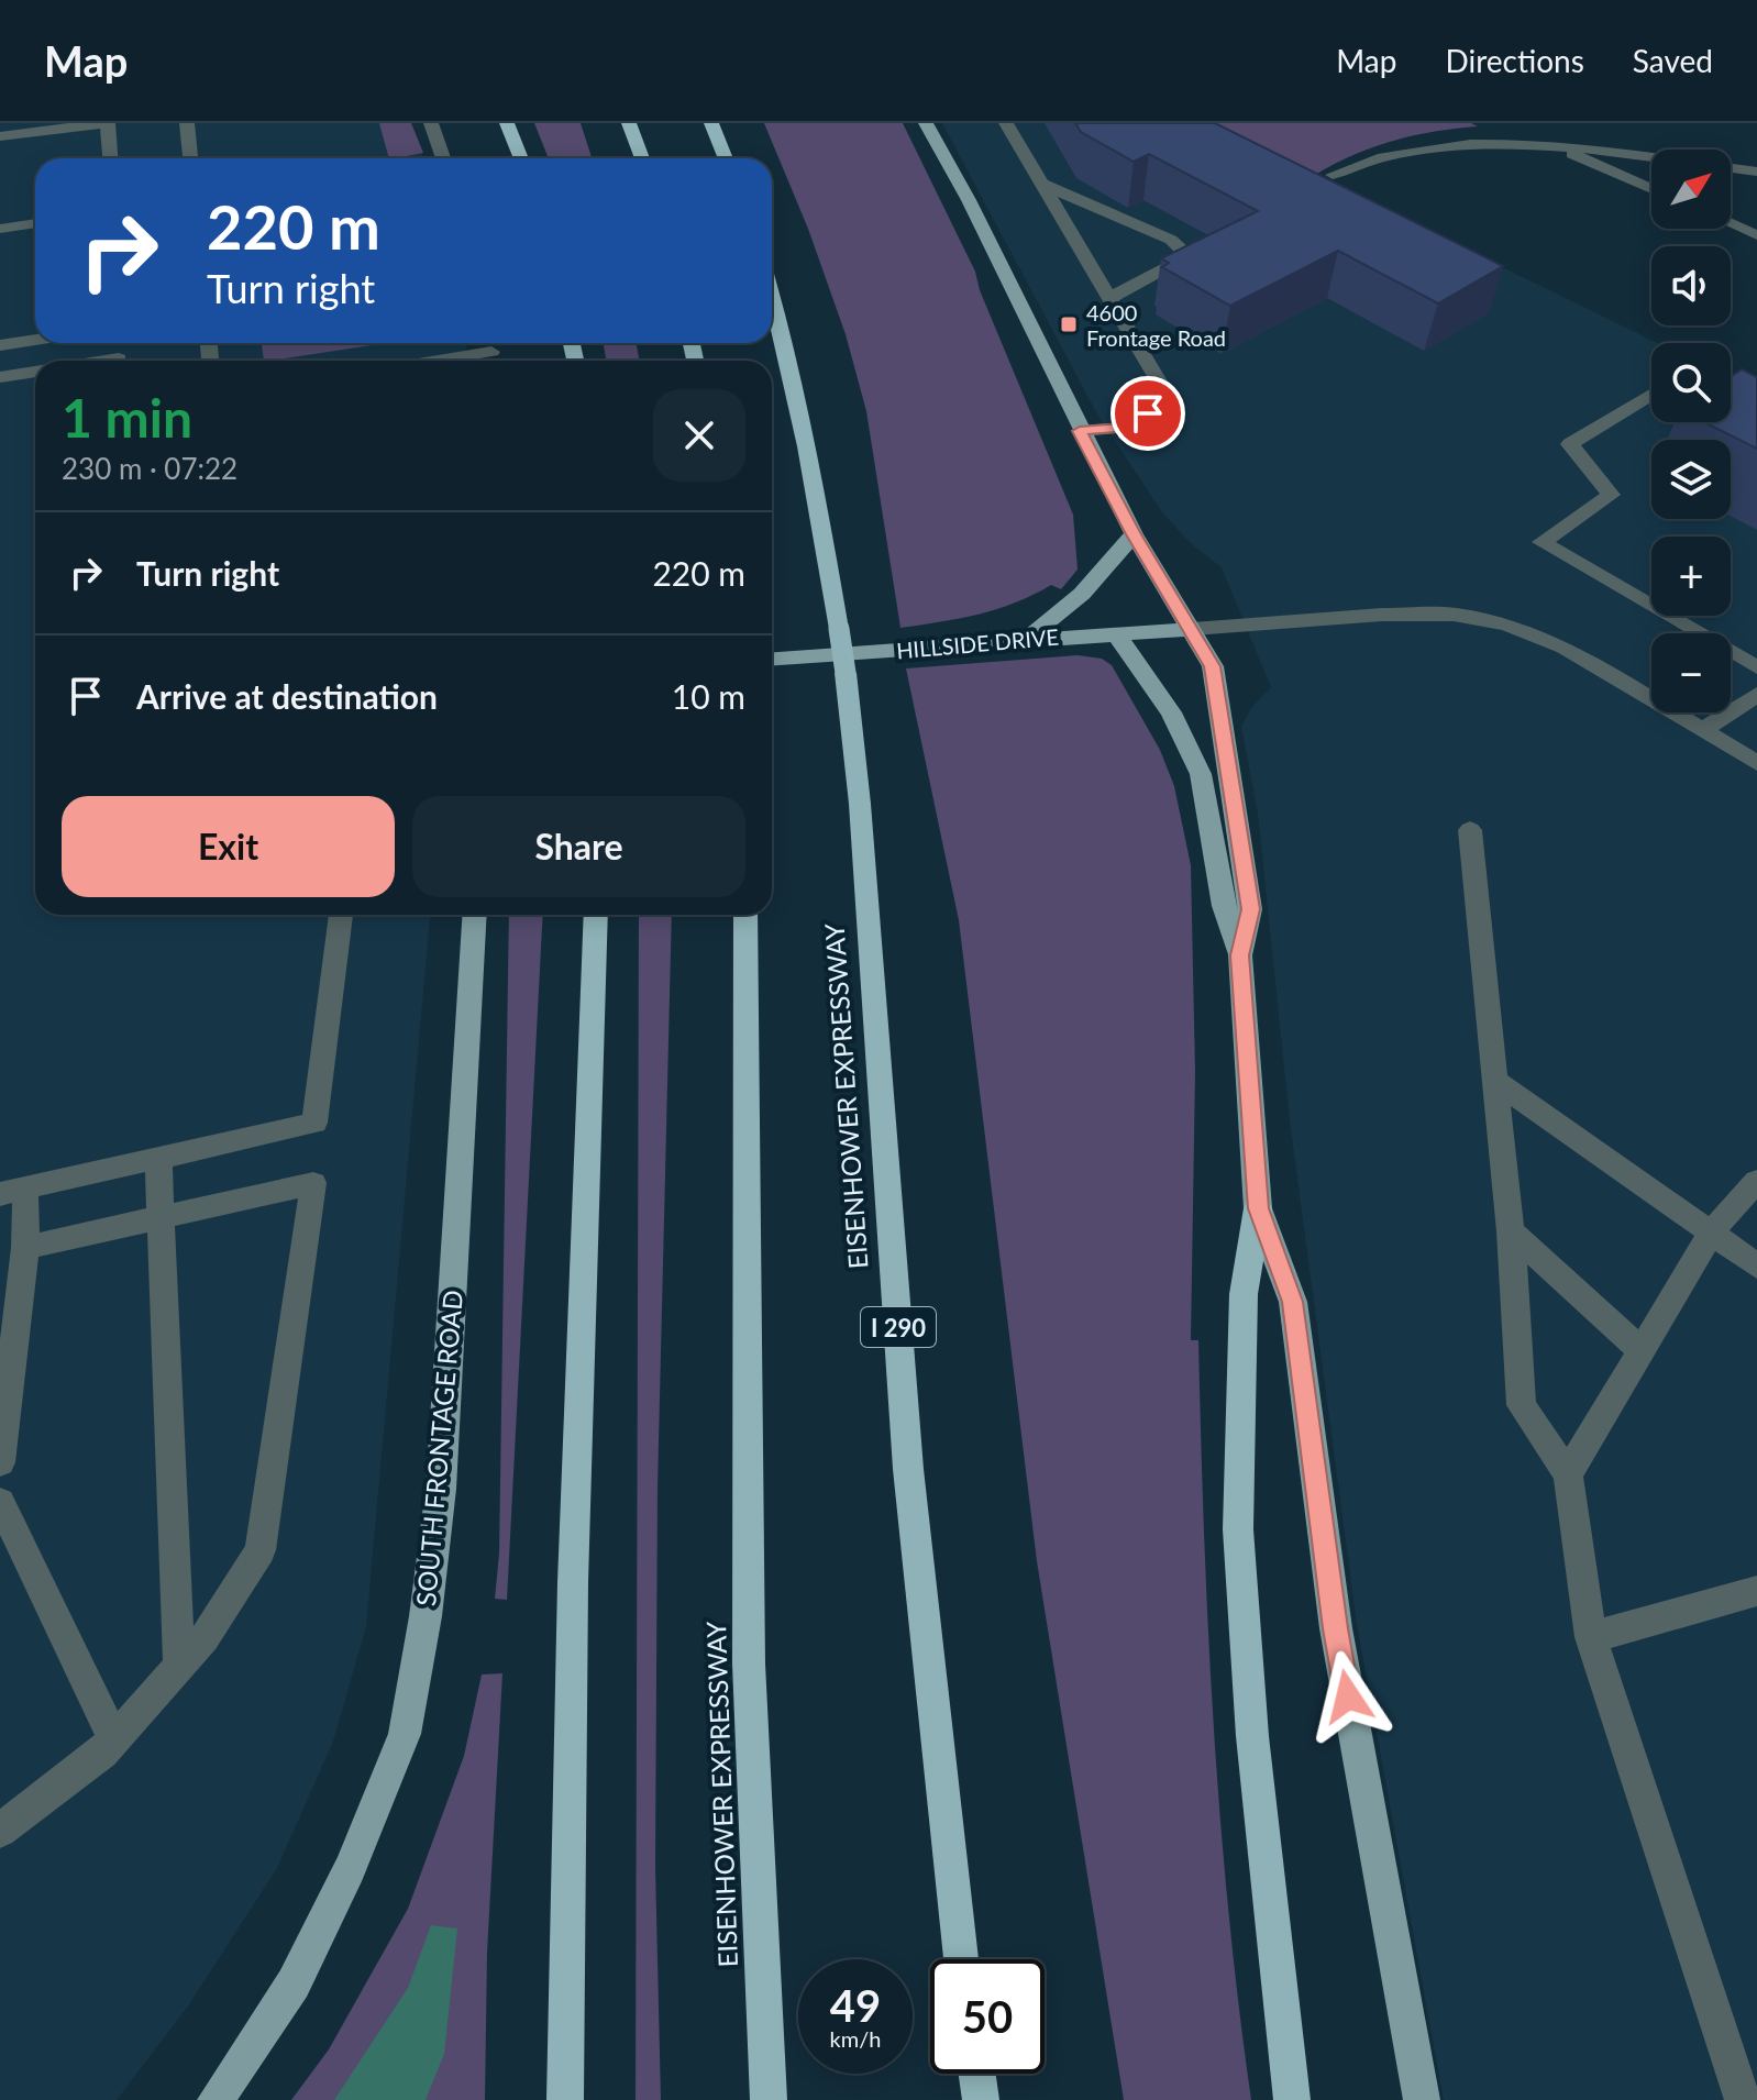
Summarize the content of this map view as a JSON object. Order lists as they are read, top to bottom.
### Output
{
  "streets": {
    "highway": ["EISENHOWER EXPRESSWAY", "I 290"],
    "main road": ["HILLSIDE DRIVE", "SOUTH FRONTAGE ROAD"]
  },
  "places": {
    "transit": ["4600 Frontage Road"]
  },
  "north": "top right",
  "page": {
    "header": "Map",
    "nav": ["Map", "Directions", "Saved"],
    "map_buttons": ["+", "−"],
    "turn": ["220 m", "Turn right"],
    "heading": ["1 min", "230 m · 07:22"],
    "list": [
      {
        "name": "Turn right",
        "value": "220 m"
      },
      {
        "name": "Arrive at destination",
        "value": "10 m"
      }
    ],
    "buttons": ["Exit", "Share"],
    "speed": "49 km/h",
    "limit": "50"
  }
}
